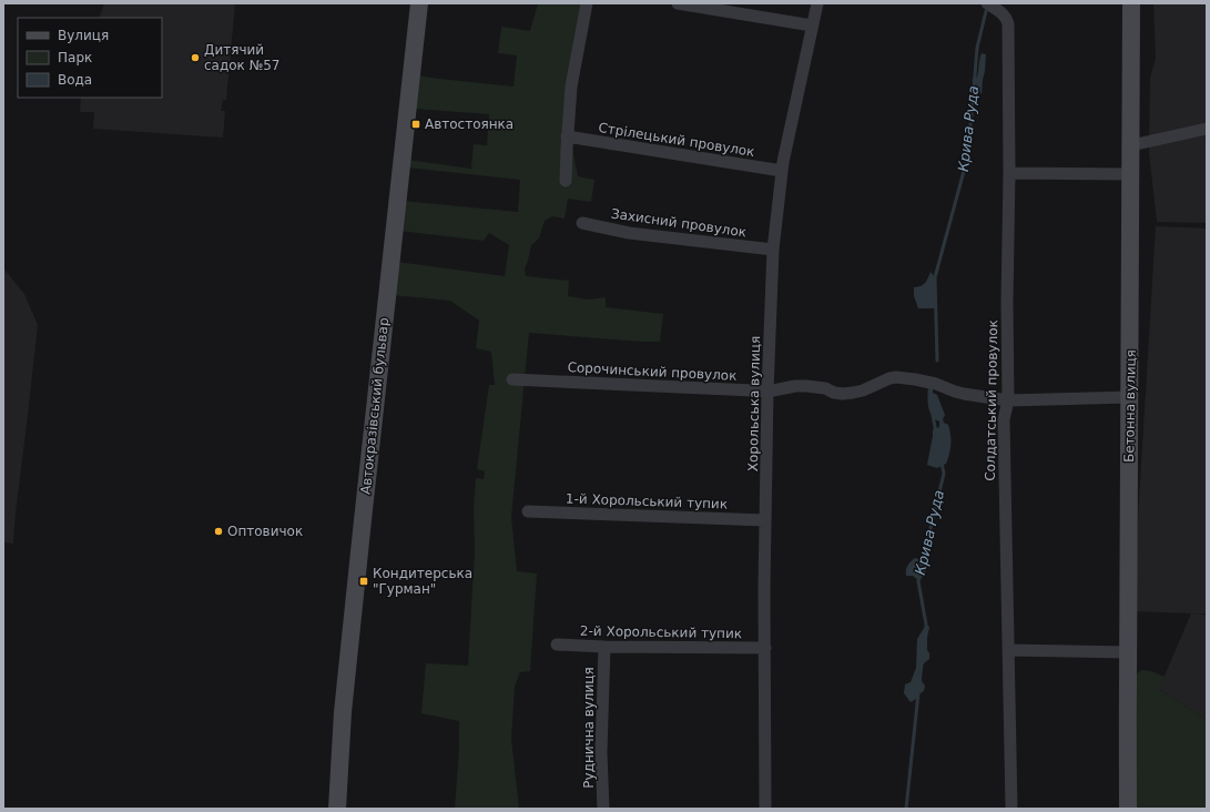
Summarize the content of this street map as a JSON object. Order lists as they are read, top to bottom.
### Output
{
  "streets": {
    "street": [
      "Стрілецький провулок",
      "Захисний провулок",
      "Сорочинський провулок",
      "Солдатський провулок",
      "Хорольська вулиця",
      "Автокразівський бульвар",
      "Бетонна вулиця",
      "1-й Хорольський тупик",
      "2-й Хорольський тупик",
      "Руднична вулиця"
    ]
  },
  "crossings": [
    ["Стрілецький провулок", "Хорольська вулиця"],
    ["Захисний провулок", "Хорольська вулиця"],
    ["Сорочинський провулок", "Солдатський провулок"],
    ["Сорочинський провулок", "Хорольська вулиця"],
    ["Сорочинський провулок", "Бетонна вулиця"],
    ["Хорольська вулиця", "1-й Хорольський тупик"],
    ["Хорольська вулиця", "2-й Хорольський тупик"],
    ["2-й Хорольський тупик", "Руднична вулиця"]
  ],
  "water": ["Крива Руда"],
  "places": {
    "other": ["Дитячий садок №57", "Оптовичок"],
    "transit": ["Автостоянка", "Кондитерська \"Гурман\""]
  },
  "legend": ["Вулиця", "Парк", "Вода"]
}
